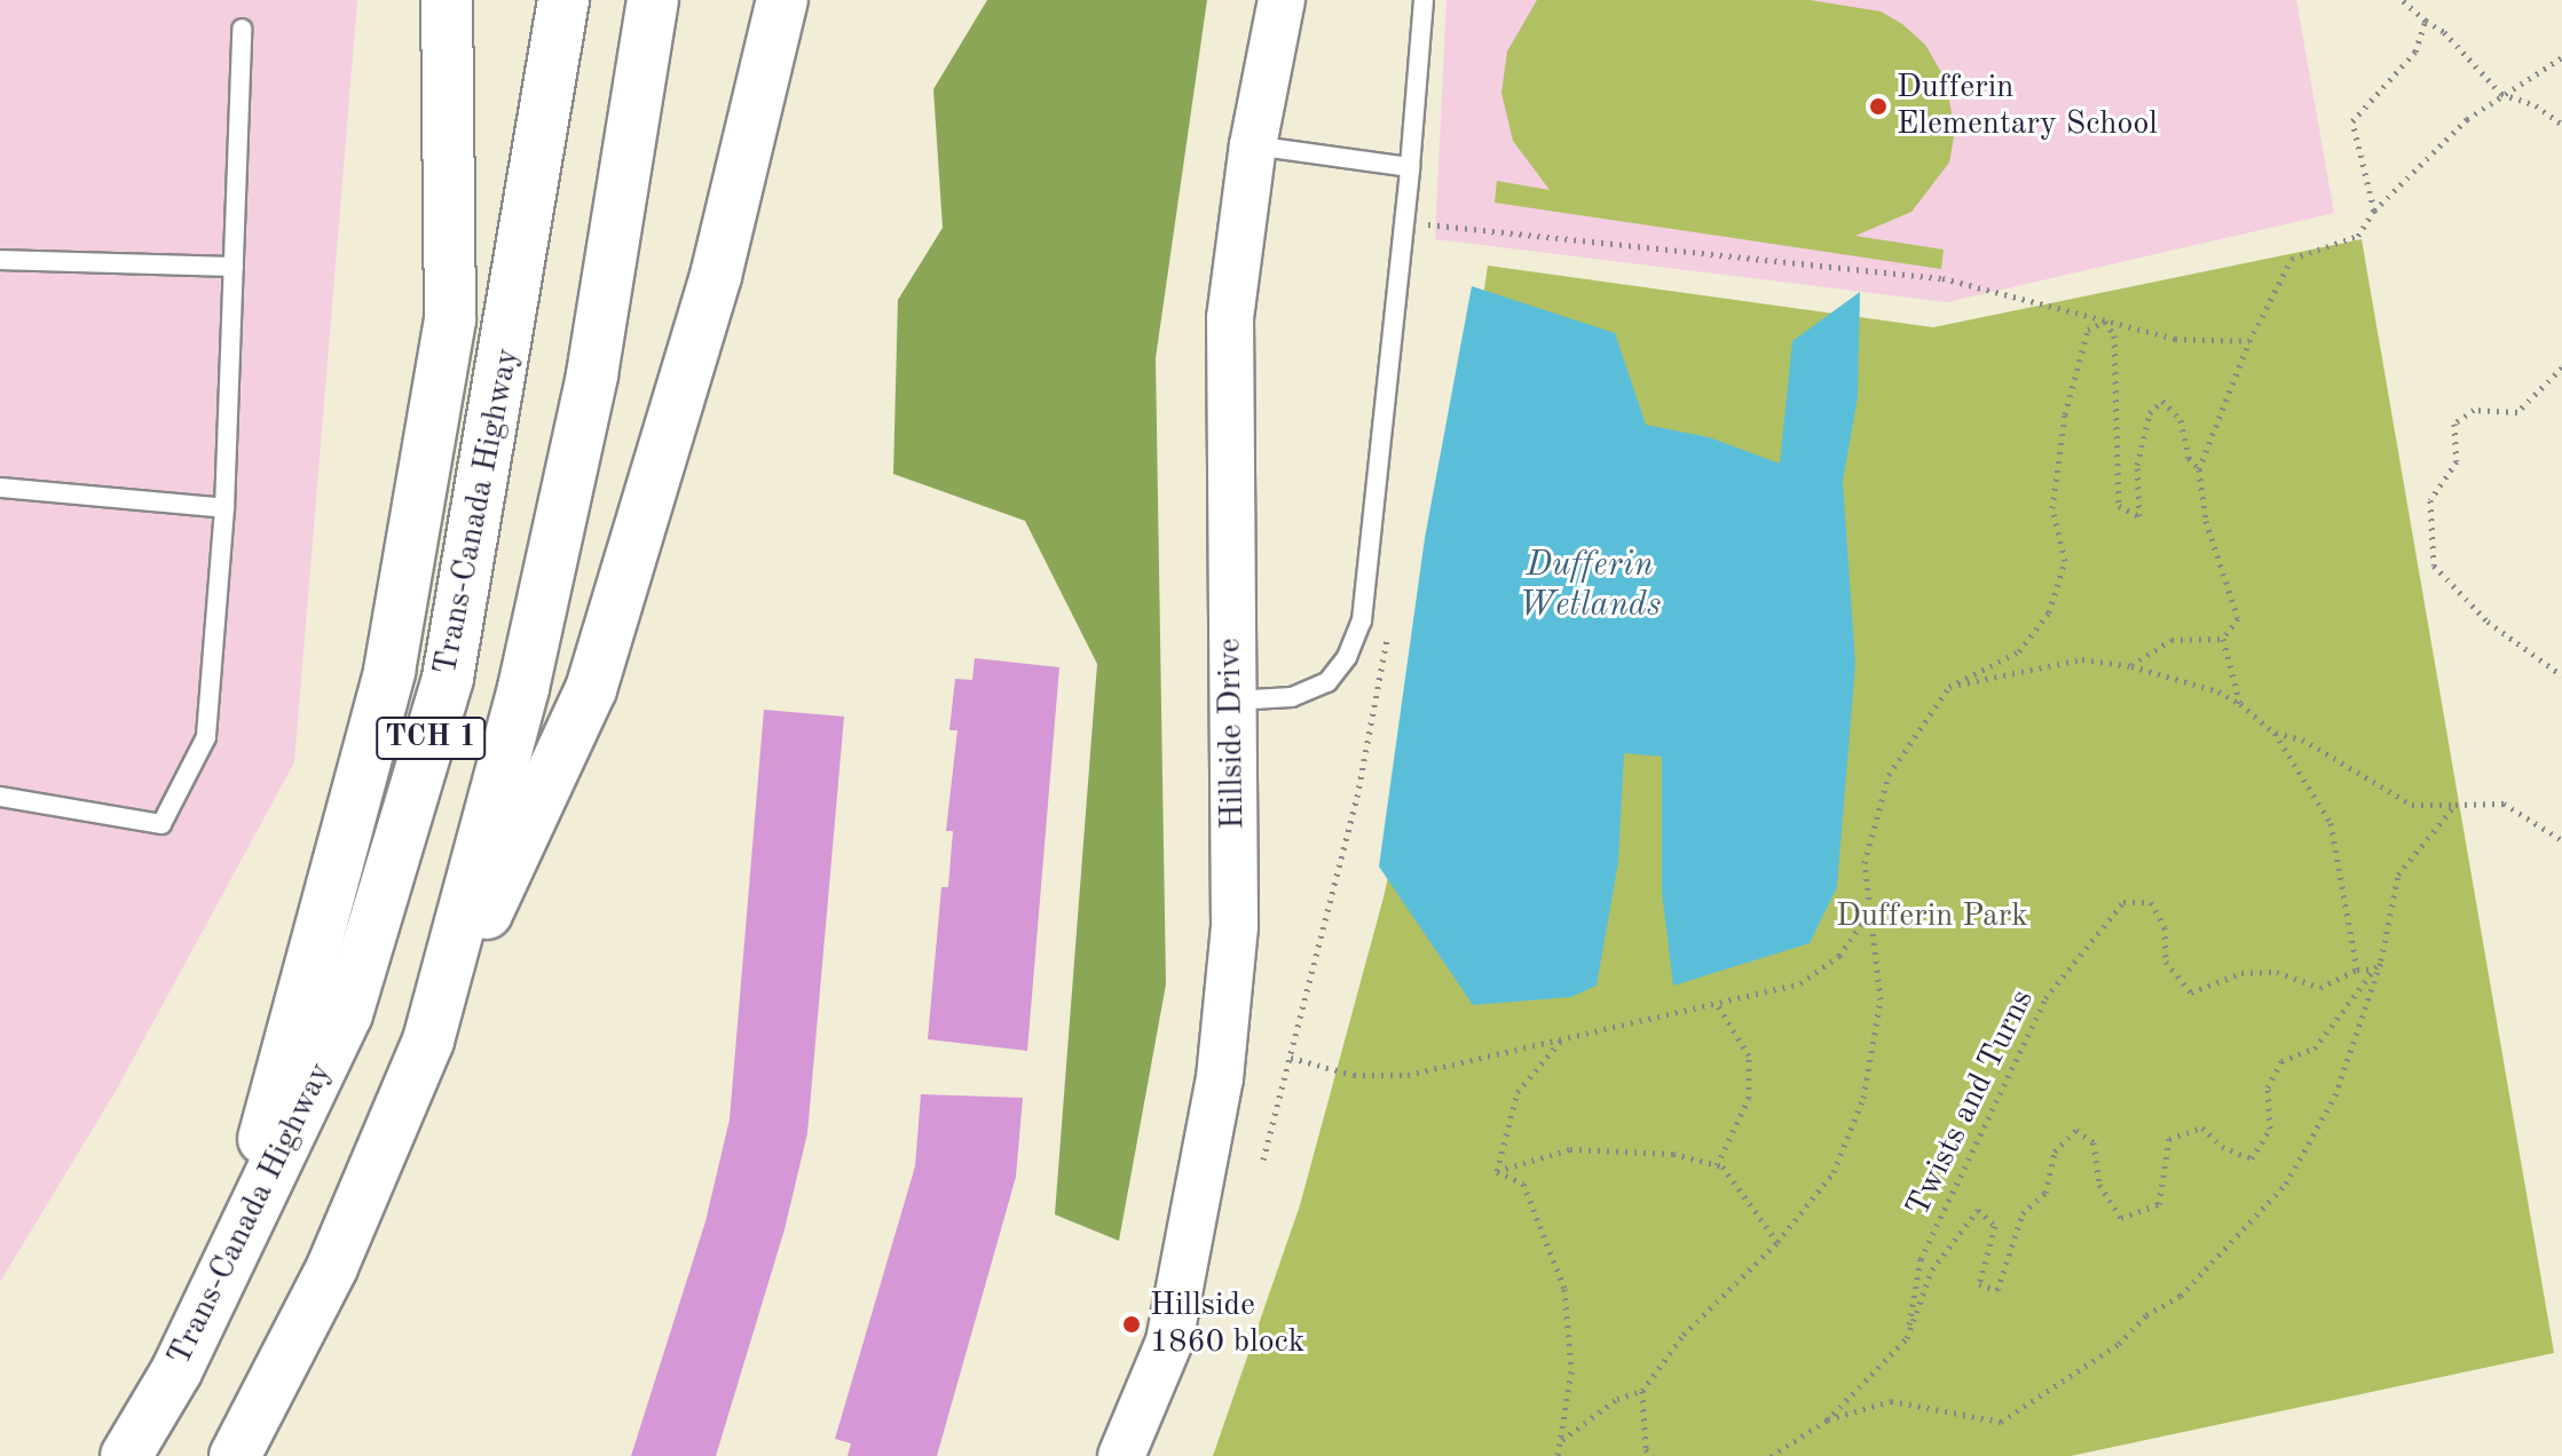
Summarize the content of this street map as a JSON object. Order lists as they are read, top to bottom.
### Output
{
  "streets": {
    "highway": ["Trans-Canada Highway", "TCH 1"],
    "street": ["Hillside Drive"],
    "path": ["Twists and Turns"]
  },
  "water": ["Dufferin Wetlands"],
  "parks": ["Dufferin Park"],
  "places": ["Dufferin Elementary School", "Hillside 1860 block"]
}
